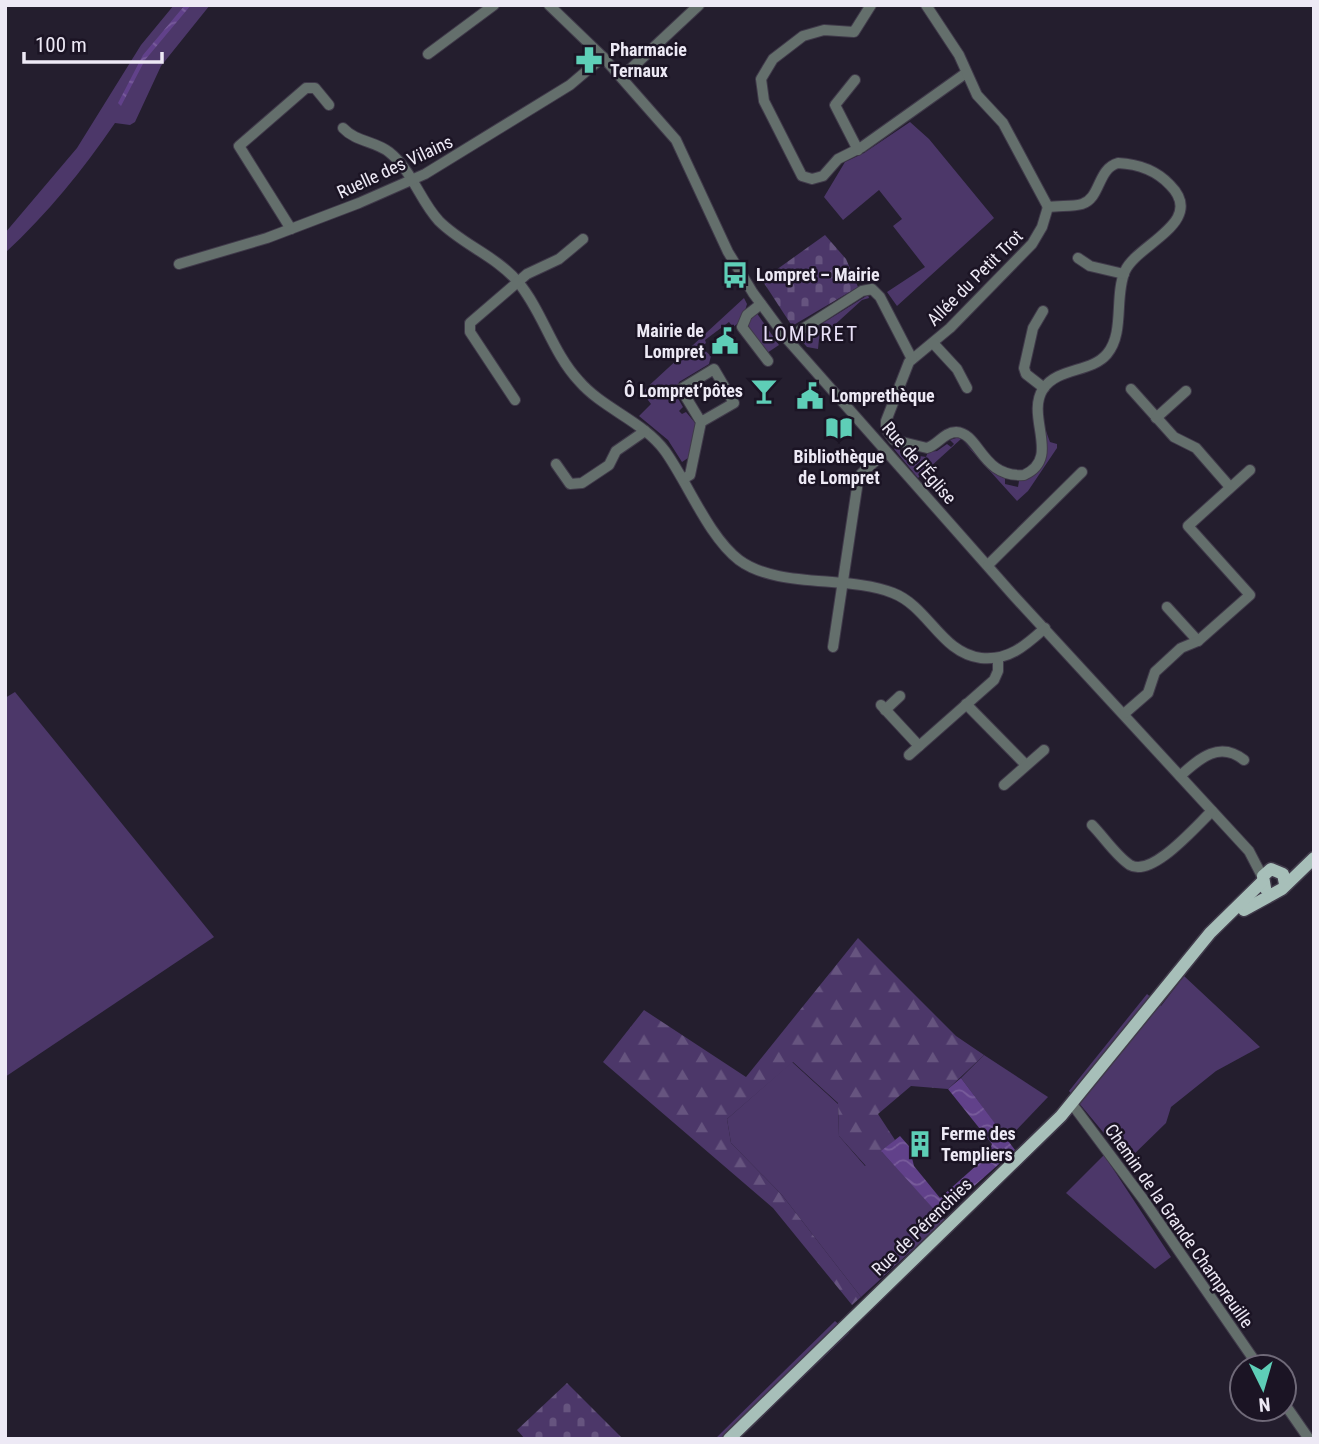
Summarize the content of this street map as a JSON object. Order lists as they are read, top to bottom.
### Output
{
  "streets": {
    "main road": ["Rue de Pérenchies"],
    "street": [
      "Ruelle des Vilains",
      "Allée du Petit Trot",
      "Rue de l'Église",
      "Chemin de la Grande Champreuille"
    ]
  },
  "crossings": [
    ["Ruelle des Vilains", "Rue de l'Église"],
    ["Chemin de la Grande Champreuille", "Rue de Pérenchies"]
  ],
  "districts": ["LOMPRET"],
  "places": {
    "pharmacy": ["Pharmacie Ternaux"],
    "bus stop": ["Lompret – Mairie"],
    "public building": ["Mairie de Lompret", "Lomprethèque"],
    "bar": ["Ô Lompret’pôtes"],
    "library": ["Bibliothèque de Lompret"],
    "building": ["Ferme des Templiers"]
  },
  "scale_bar": "100 m",
  "north": "bottom"
}
